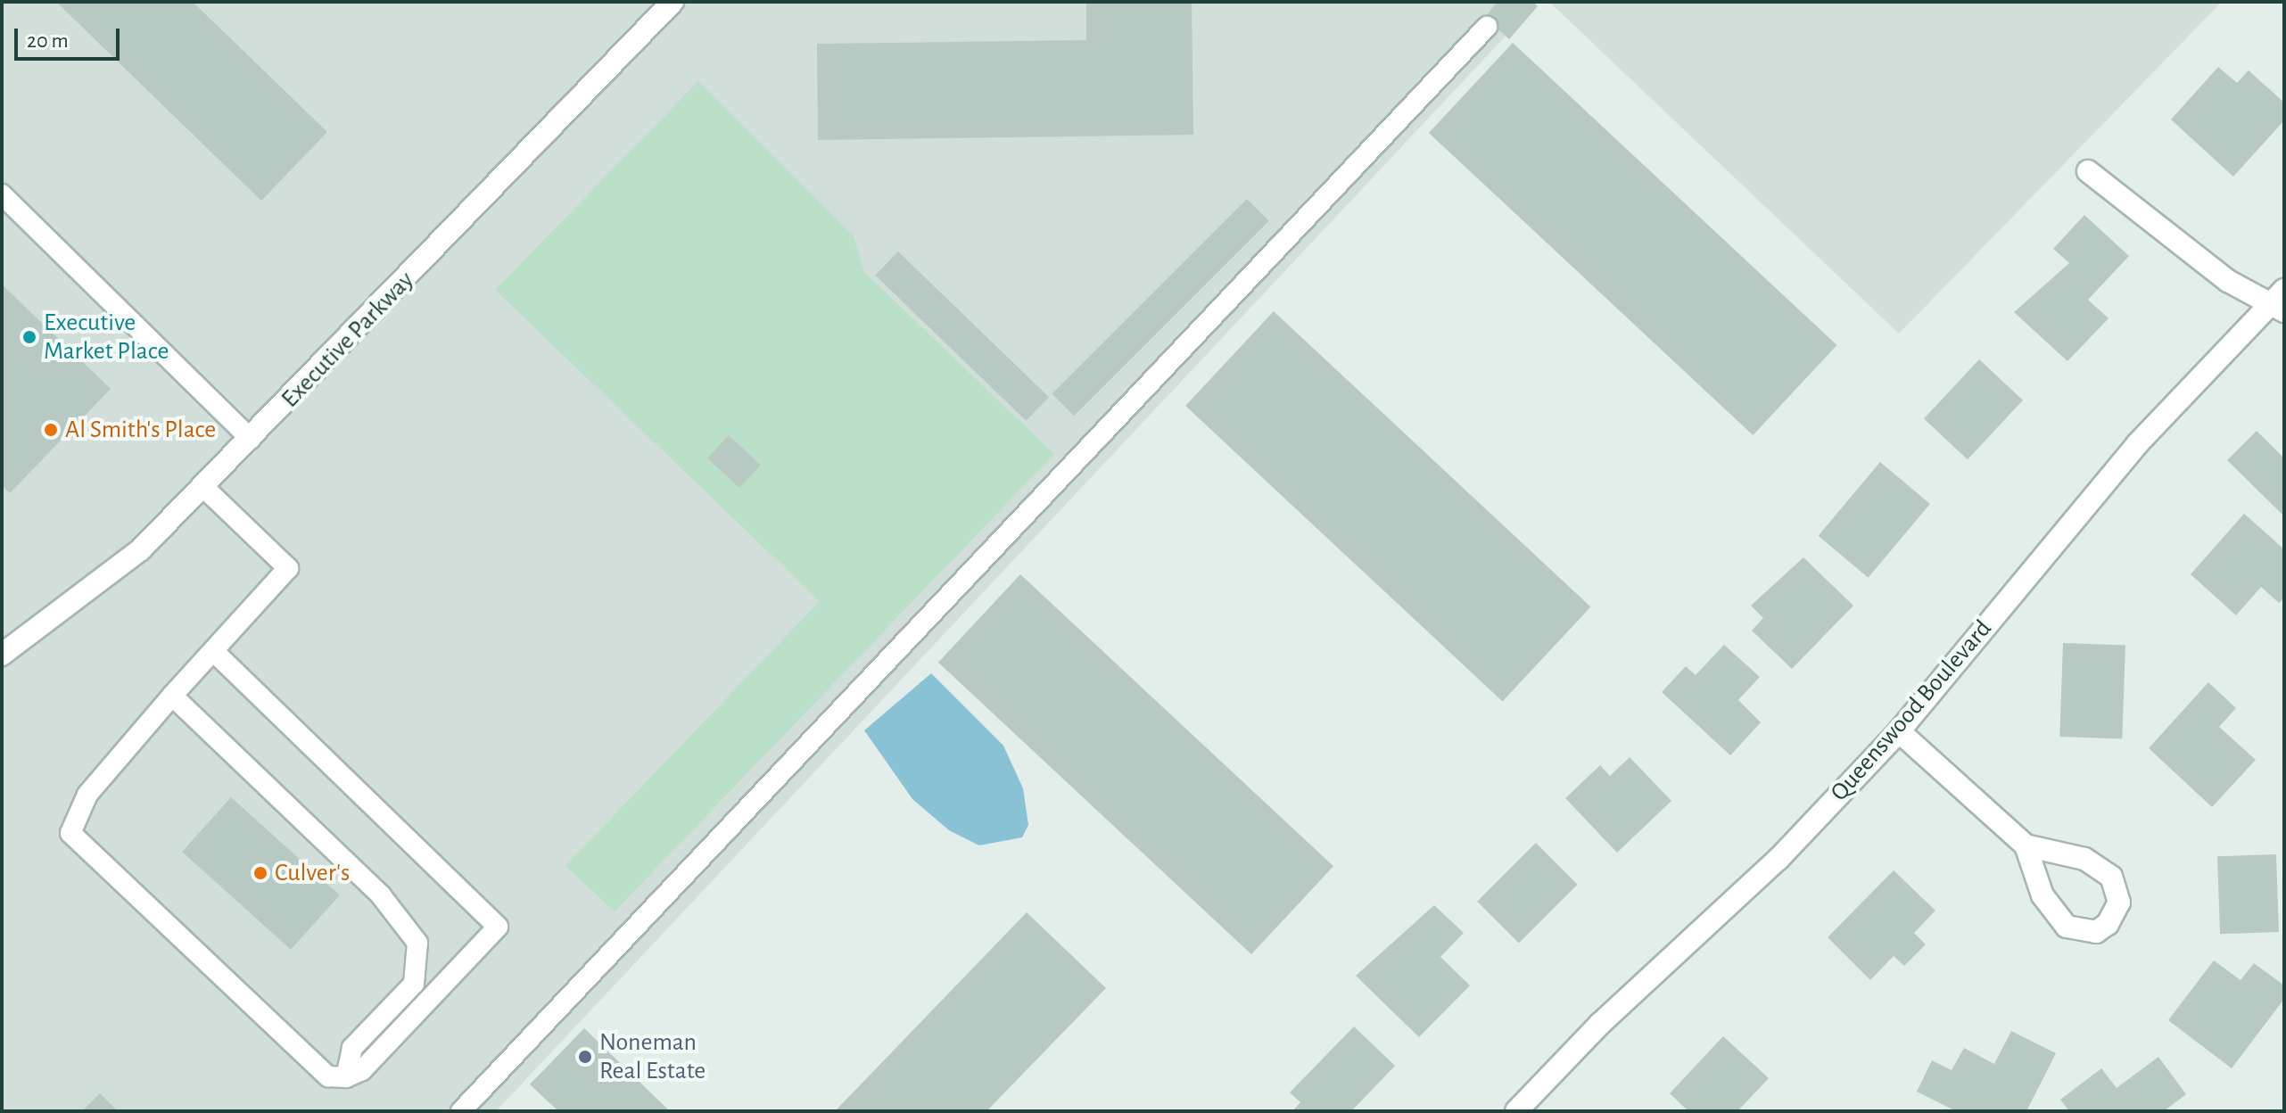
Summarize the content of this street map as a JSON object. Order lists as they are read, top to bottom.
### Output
{
  "streets": {
    "street": ["Executive Parkway", "Queenswood Boulevard"]
  },
  "places": [
    "Executive Market Place",
    "Al Smith's Place",
    "Culver's",
    "Noneman Real Estate"
  ],
  "scale_bar": "20 m"
}
